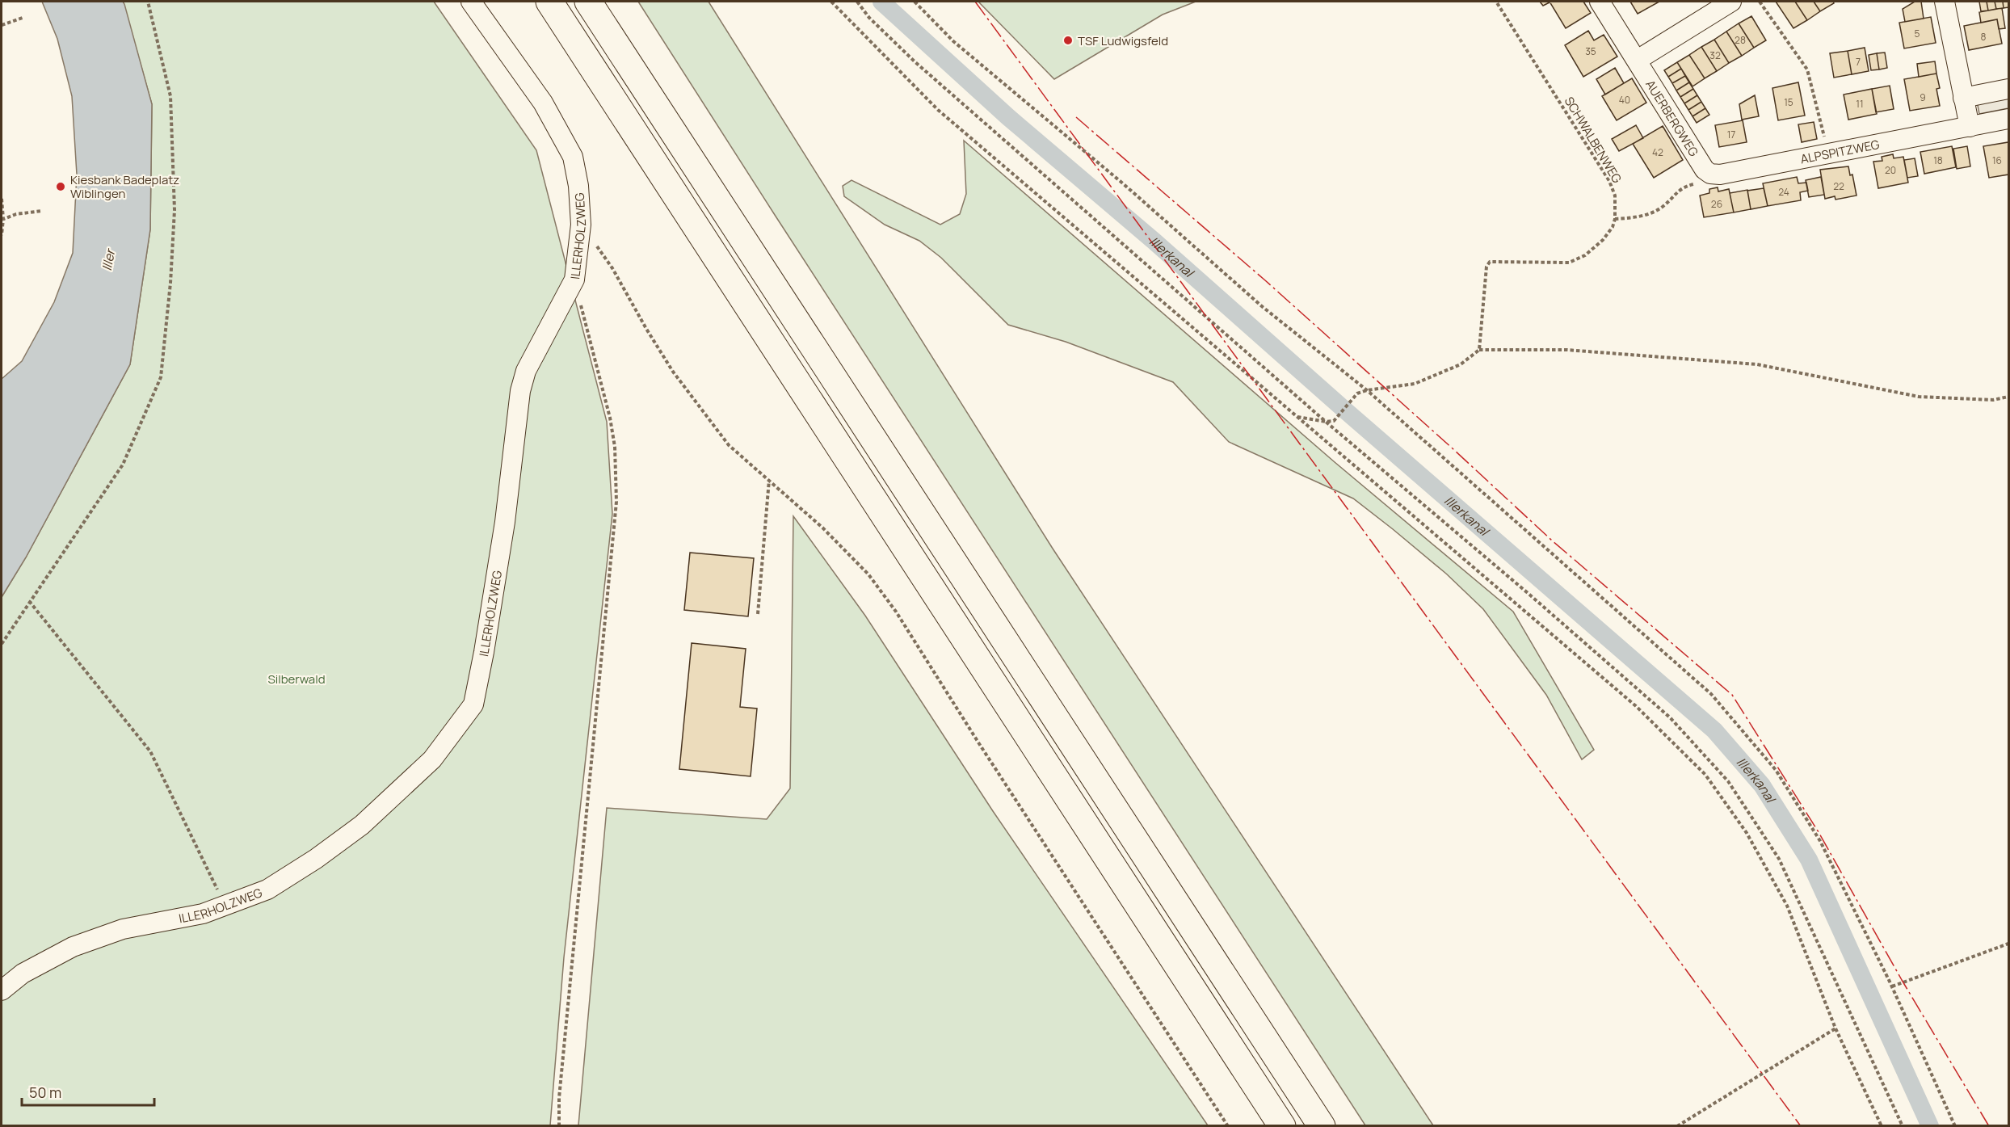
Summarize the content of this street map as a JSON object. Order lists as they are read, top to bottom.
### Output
{
  "streets": {
    "street": ["AUERBERGWEG", "ALPSPITZWEG", "ILLERHOLZWEG"],
    "path": ["SCHWALBENWEG"]
  },
  "crossings": [
    ["AUERBERGWEG", "ALPSPITZWEG"]
  ],
  "water": ["Illerkanal", "Iller"],
  "parks": ["Silberwald"],
  "places": ["TSF Ludwigsfeld", "Kiesbank Badeplatz Wiblingen"],
  "house_numbers": [
    "5",
    "8",
    "28",
    "35",
    "32",
    "7",
    "9",
    "40",
    "15",
    "11",
    "17",
    "42",
    "18",
    "16",
    "20",
    "22",
    "24",
    "26"
  ],
  "scale_bar": "50 m"
}
